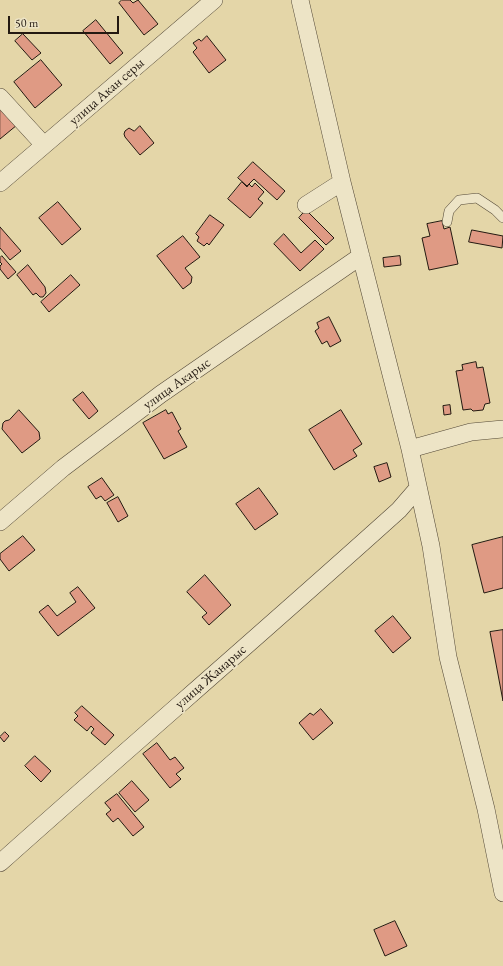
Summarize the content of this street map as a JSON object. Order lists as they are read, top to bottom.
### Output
{
  "streets": {
    "street": ["улица Акан серы", "улица Акарыс", "улица Жанарыс"]
  },
  "scale_bar": "50 m"
}
